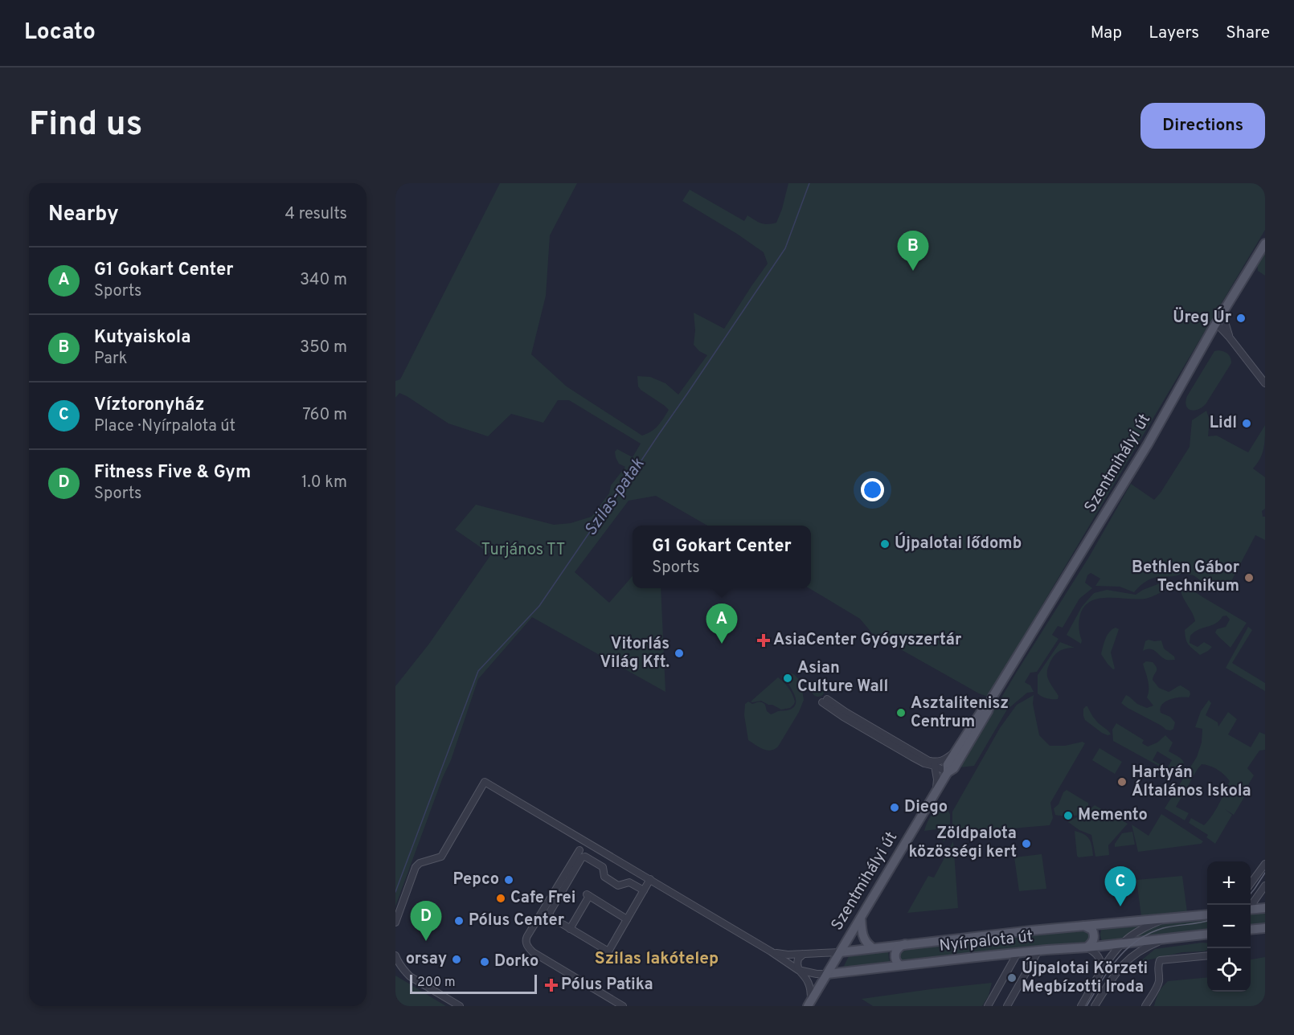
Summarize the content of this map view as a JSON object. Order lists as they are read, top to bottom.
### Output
{
  "streets": {
    "main road": ["Szentmihályi út", "Nyírpalota út"]
  },
  "crossings": [
    ["Szentmihályi út", "Nyírpalota út"]
  ],
  "districts": ["Szilas lakótelep"],
  "water": ["Szilas-patak"],
  "parks": ["Turjános TT"],
  "places": {
    "other": [
      "Üreg Úr",
      "Lidl",
      "Újpalotai lődomb",
      "Bethlen Gábor Technikum",
      "Vitorlás Világ Kft.",
      "Asian Culture Wall",
      "Asztalitenisz Centrum",
      "Hartyán Általános Iskola",
      "Diego",
      "Memento",
      "Zöldpalota közösségi kert",
      "Pepco",
      "Cafe Frei",
      "Pólus Center",
      "orsay",
      "Dorko",
      "Újpalotai Körzeti Megbízotti Iroda"
    ],
    "health": ["AsiaCenter Gyógyszertár", "Pólus Patika"]
  },
  "scale_bar": "200 m",
  "page": {
    "header": "Locato",
    "nav": ["Map", "Layers", "Share"],
    "buttons": "Directions",
    "title": "Find us",
    "heading": ["Nearby", "4 results"],
    "pins": [
      "B",
      "A",
      "C",
      "D"
    ],
    "list": [
      {
        "mark": "A",
        "name": "G1 Gokart Center",
        "note": "Sports",
        "value": "340 m"
      },
      {
        "mark": "B",
        "name": "Kutyaiskola",
        "note": "Park",
        "value": "350 m"
      },
      {
        "mark": "C",
        "name": "Víztoronyház",
        "note": "Place · Nyírpalota út",
        "value": "760 m"
      },
      {
        "mark": "D",
        "name": "Fitness Five & Gym",
        "note": "Sports",
        "value": "1.0 km"
      }
    ],
    "popup": ["G1 Gokart Center", "Sports"],
    "map_buttons": ["+", "−"],
    "scale": "200 m"
  }
}
